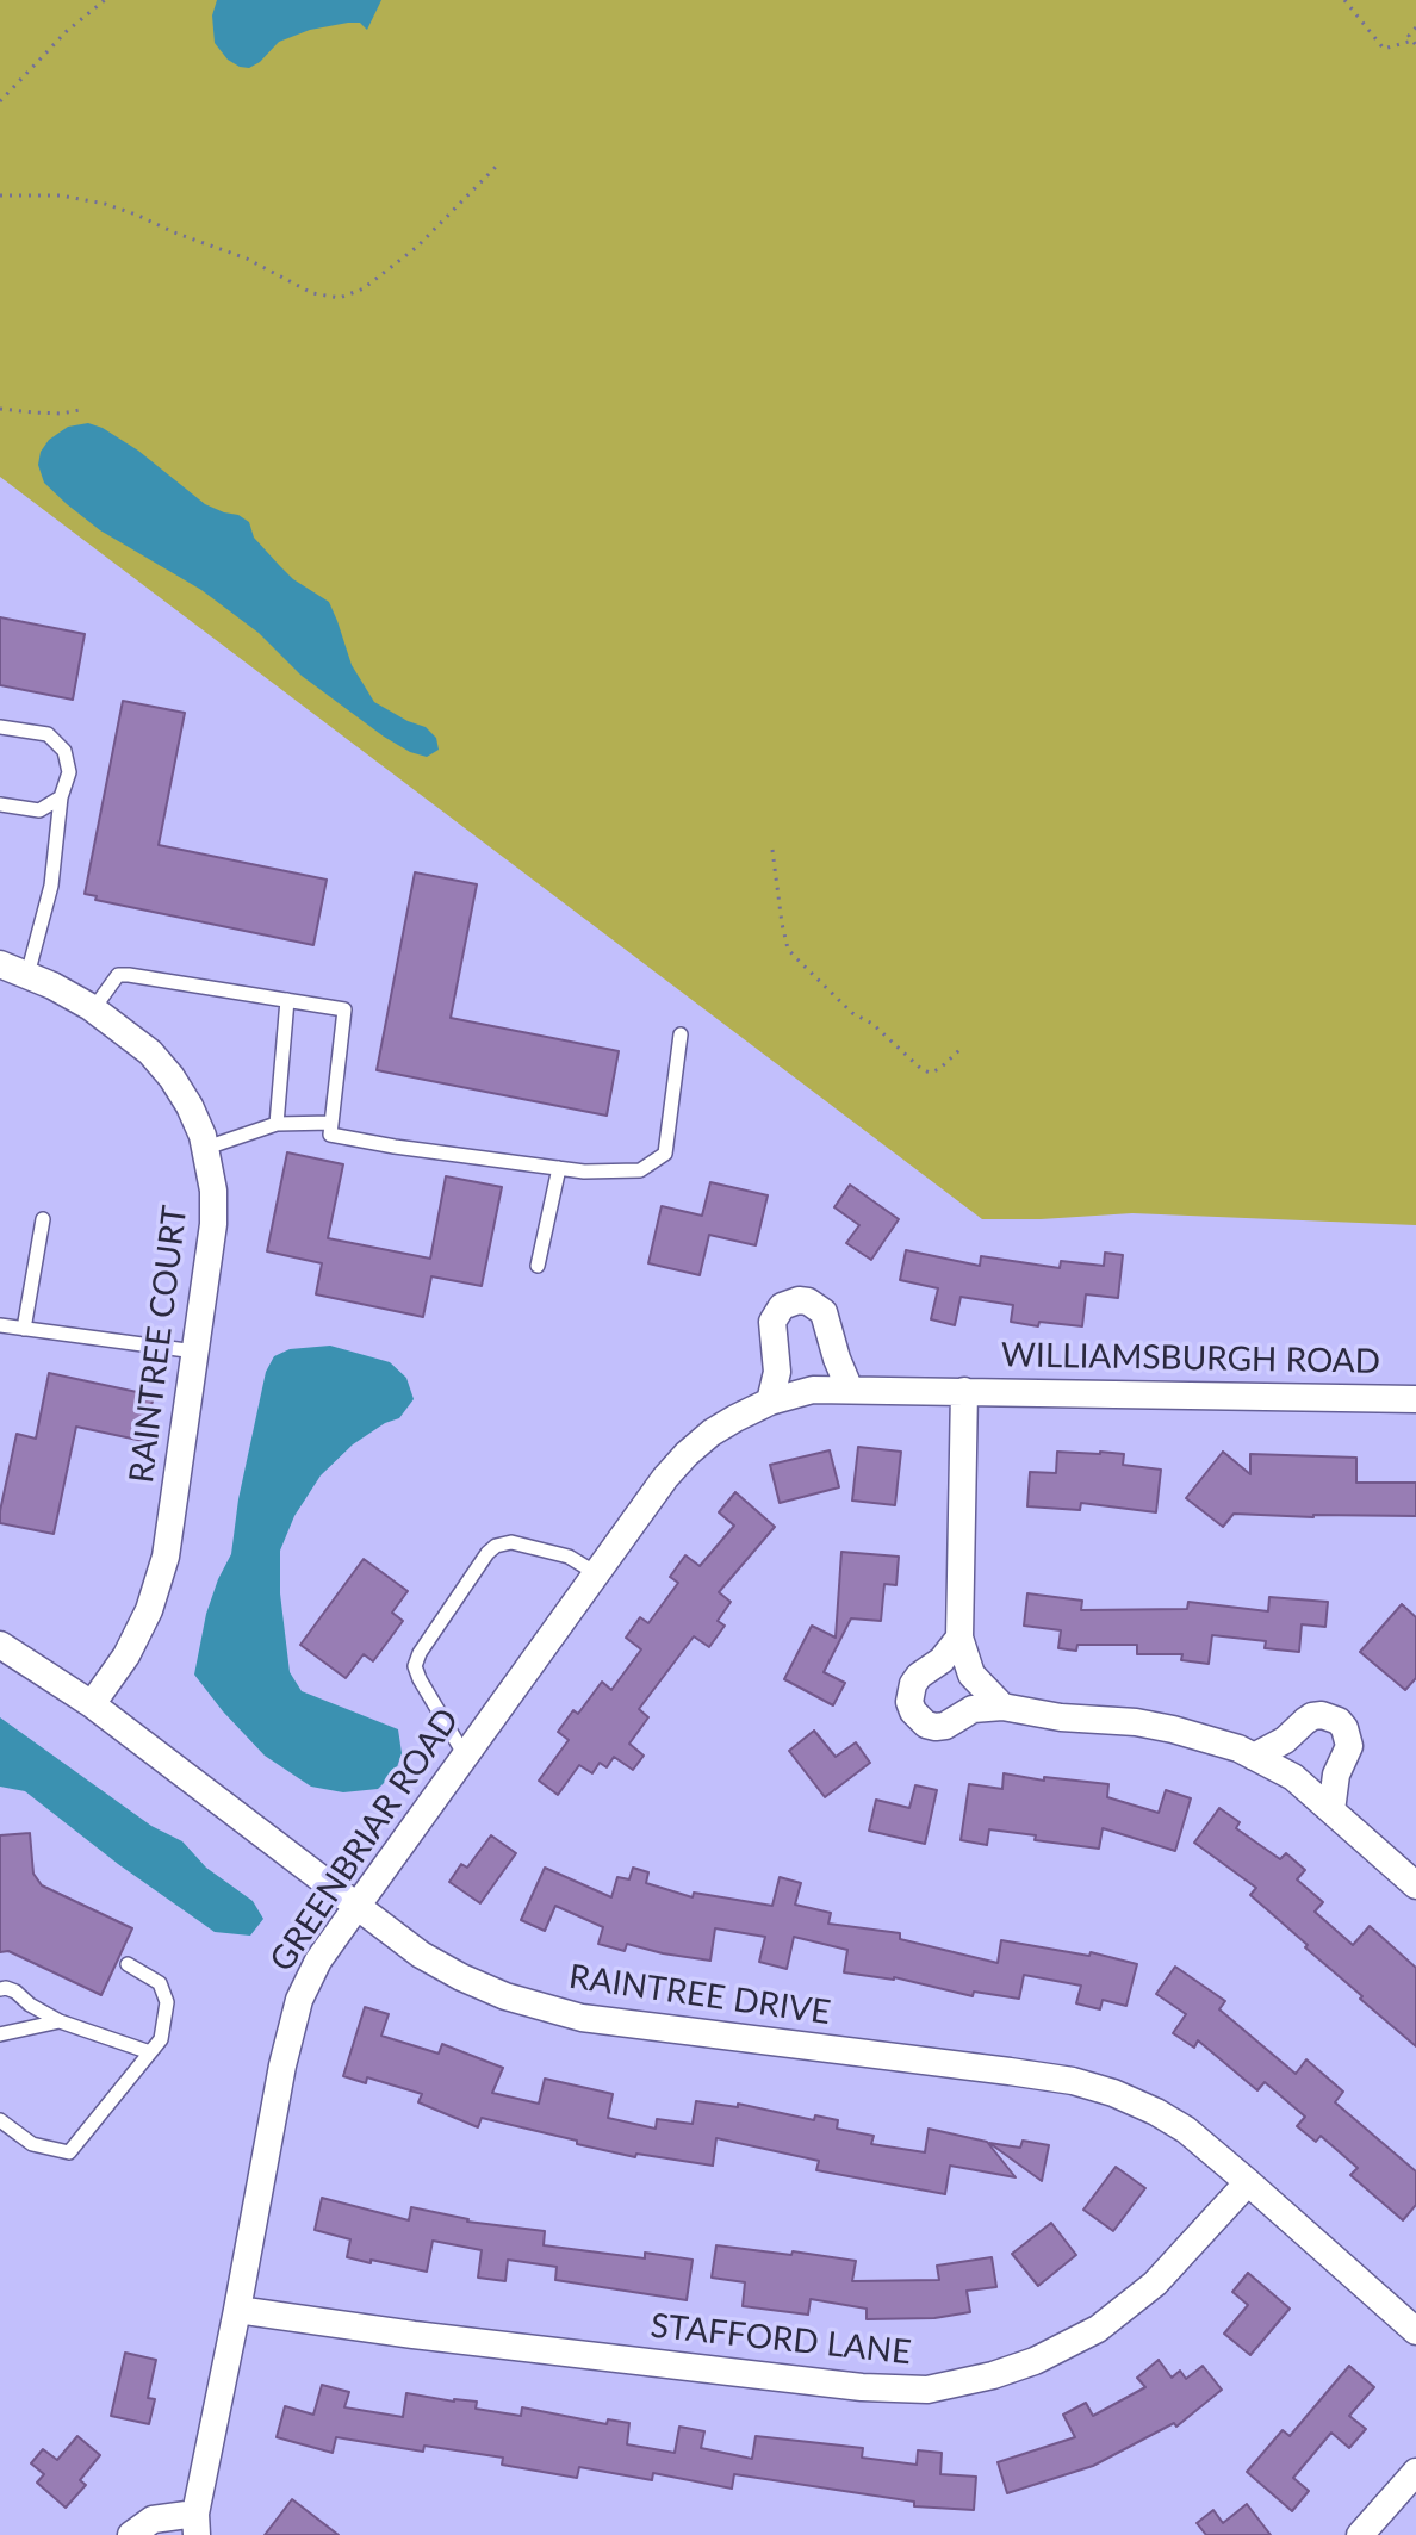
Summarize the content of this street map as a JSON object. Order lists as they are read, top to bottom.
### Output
{
  "streets": {
    "street": [
      "RAINTREE COURT",
      "WILLIAMSBURGH ROAD",
      "GREENBRIAR ROAD",
      "RAINTREE DRIVE",
      "STAFFORD LANE"
    ]
  },
  "crossings": [
    ["RAINTREE COURT", "RAINTREE DRIVE"],
    ["WILLIAMSBURGH ROAD", "GREENBRIAR ROAD"],
    ["GREENBRIAR ROAD", "RAINTREE DRIVE"],
    ["GREENBRIAR ROAD", "STAFFORD LANE"],
    ["RAINTREE DRIVE", "STAFFORD LANE"]
  ]
}
